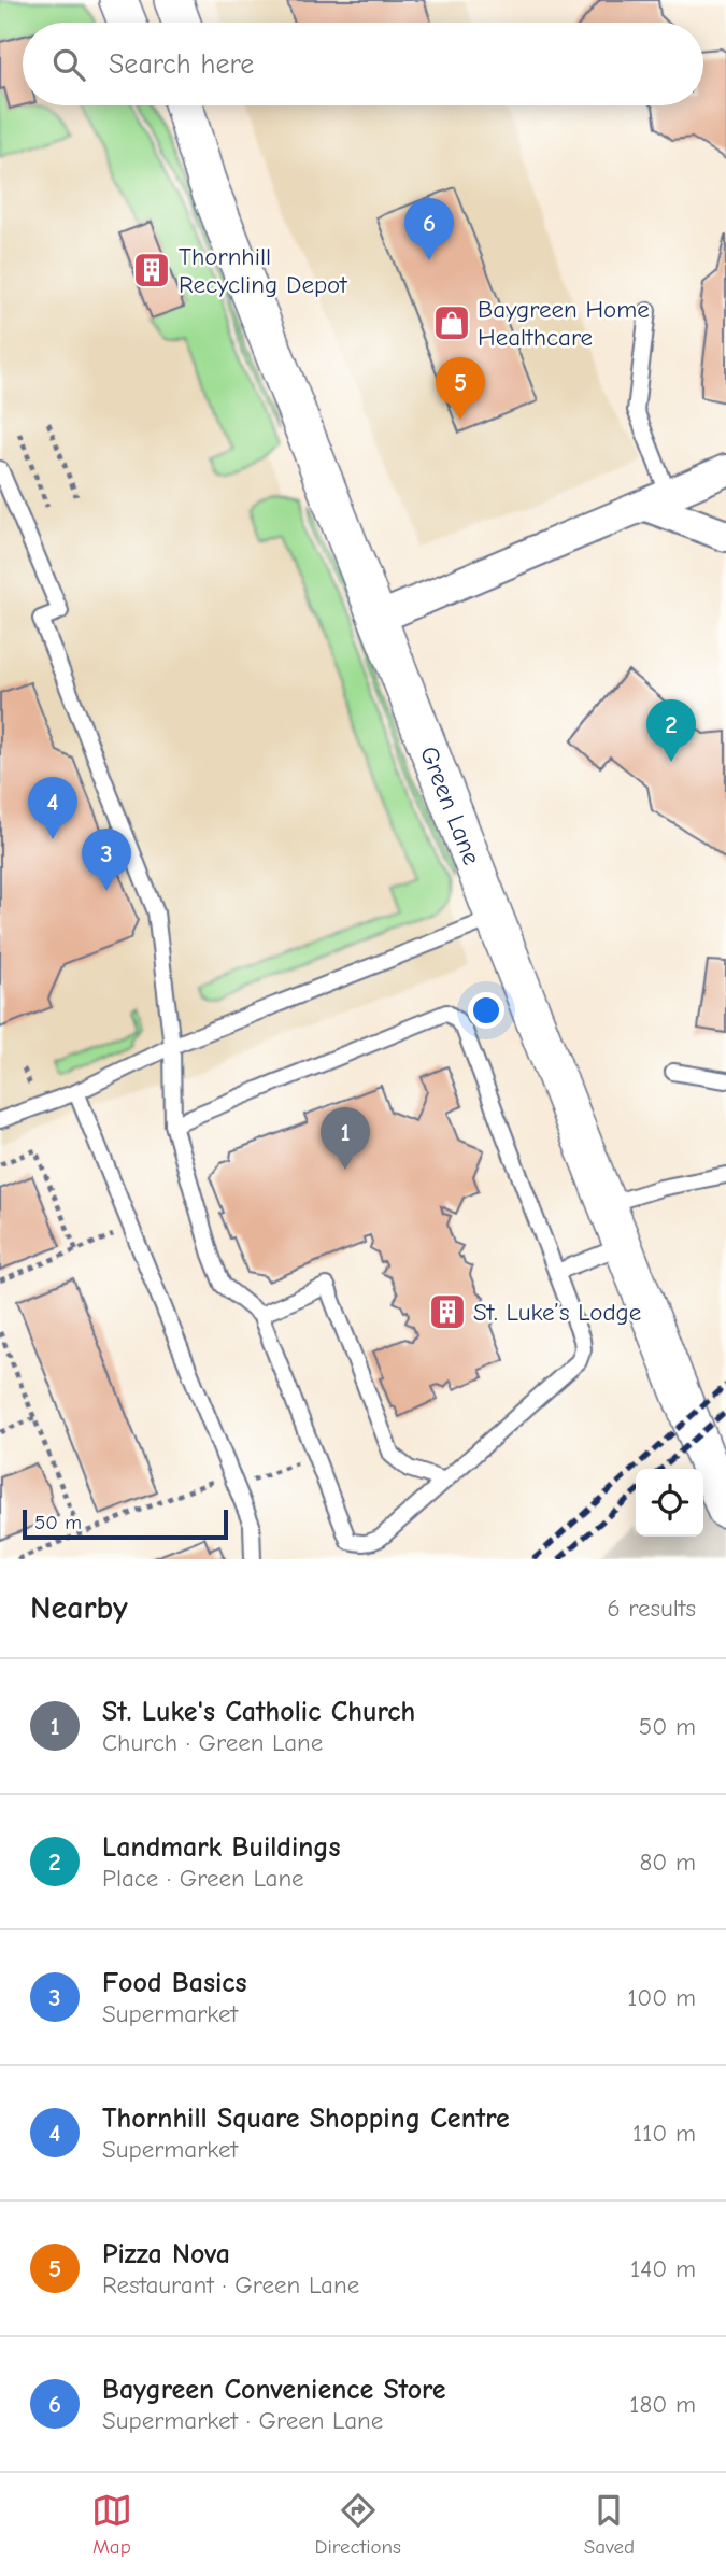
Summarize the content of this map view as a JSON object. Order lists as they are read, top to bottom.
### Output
{
  "streets": {
    "street": ["Green Lane"]
  },
  "places": {
    "building": ["Thornhill Recycling Depot", "St. Luke’s Lodge"],
    "shop": ["Baygreen Home Healthcare"]
  },
  "scale_bar": "50 m",
  "page": {
    "search": "Search here",
    "pins": [
      "6",
      "5",
      "2",
      "4",
      "3",
      "1"
    ],
    "scale": "50 m",
    "heading": ["Nearby", "6 results"],
    "list": [
      {
        "mark": "1",
        "name": "St. Luke's Catholic Church",
        "note": "Church · Green Lane",
        "value": "50 m"
      },
      {
        "mark": "2",
        "name": "Landmark Buildings",
        "note": "Place · Green Lane",
        "value": "80 m"
      },
      {
        "mark": "3",
        "name": "Food Basics",
        "note": "Supermarket",
        "value": "100 m"
      },
      {
        "mark": "4",
        "name": "Thornhill Square Shopping Centre",
        "note": "Supermarket",
        "value": "110 m"
      },
      {
        "mark": "5",
        "name": "Pizza Nova",
        "note": "Restaurant · Green Lane",
        "value": "140 m"
      },
      {
        "mark": "6",
        "name": "Baygreen Convenience Store",
        "note": "Supermarket · Green Lane",
        "value": "180 m"
      }
    ],
    "nav": ["Map", "Directions", "Saved"]
  }
}
